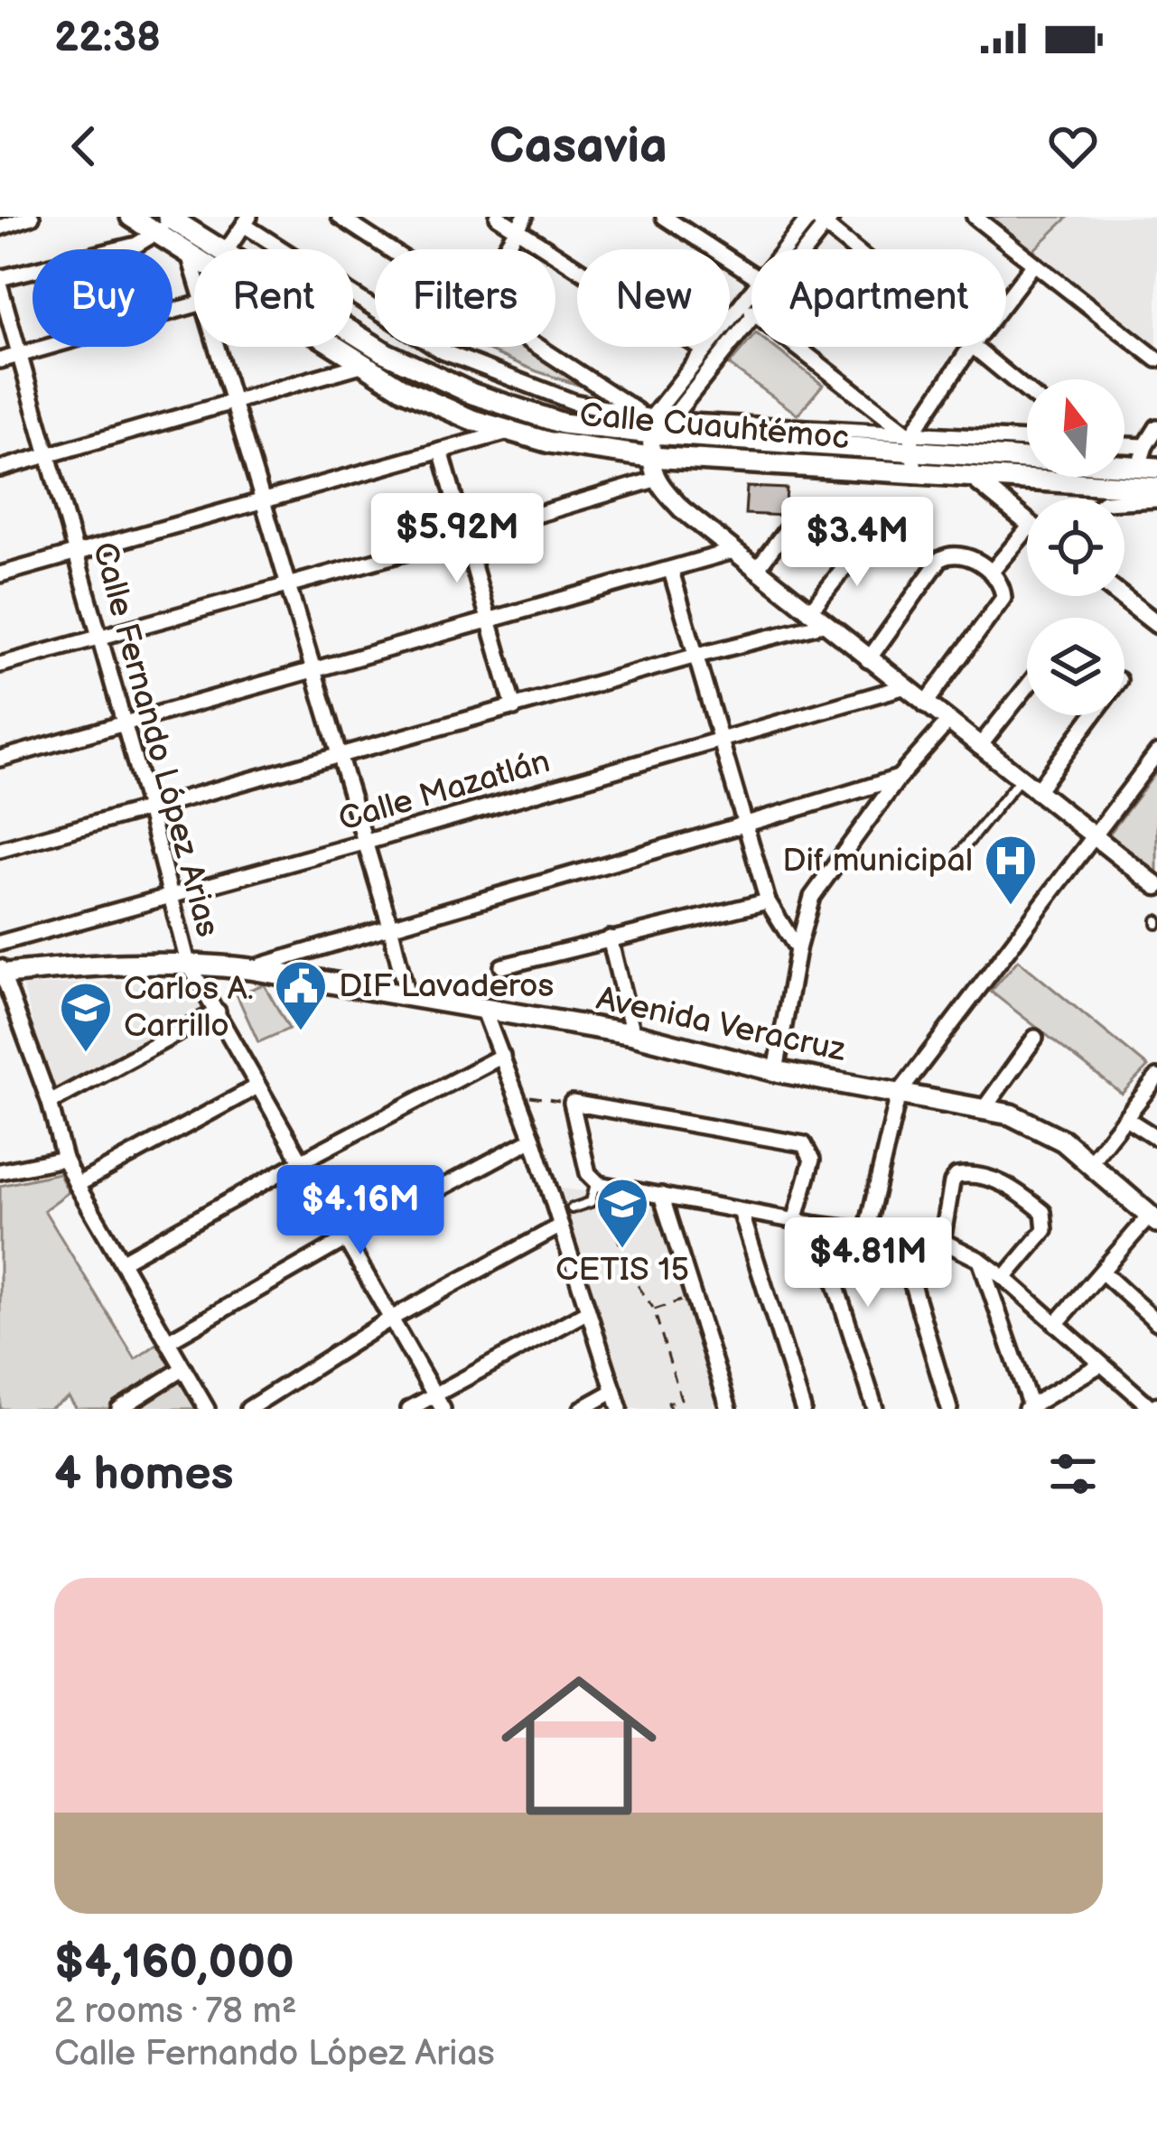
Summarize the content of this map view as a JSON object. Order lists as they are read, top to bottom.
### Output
{
  "streets": {
    "main road": ["Calle Cuauhtémoc", "Avenida Veracruz"],
    "street": ["Calle Fernando López Arias", "Calle Mazatlán"]
  },
  "crossings": [
    ["Calle Fernando López Arias", "Calle Mazatlán"],
    ["Calle Fernando López Arias", "Avenida Veracruz"]
  ],
  "places": {
    "hospital": ["Dif municipal"],
    "public building": ["DIF Lavaderos"],
    "school or university": ["Carlos A. Carrillo", "CETIS 15"]
  },
  "north": "top",
  "page": {
    "status": "22:38",
    "header": "Casavia",
    "chip": [
      "Buy",
      "Rent",
      "Filters",
      "New",
      "Apartment"
    ],
    "price": [
      "$5.92M",
      "$3.4M",
      "$4.16M",
      "$4.81M"
    ],
    "heading": "4 homes",
    "list": [
      {
        "name": "$4,160,000",
        "note": "2 rooms · 78 m² · Calle Fernando López Arias"
      }
    ]
  }
}
